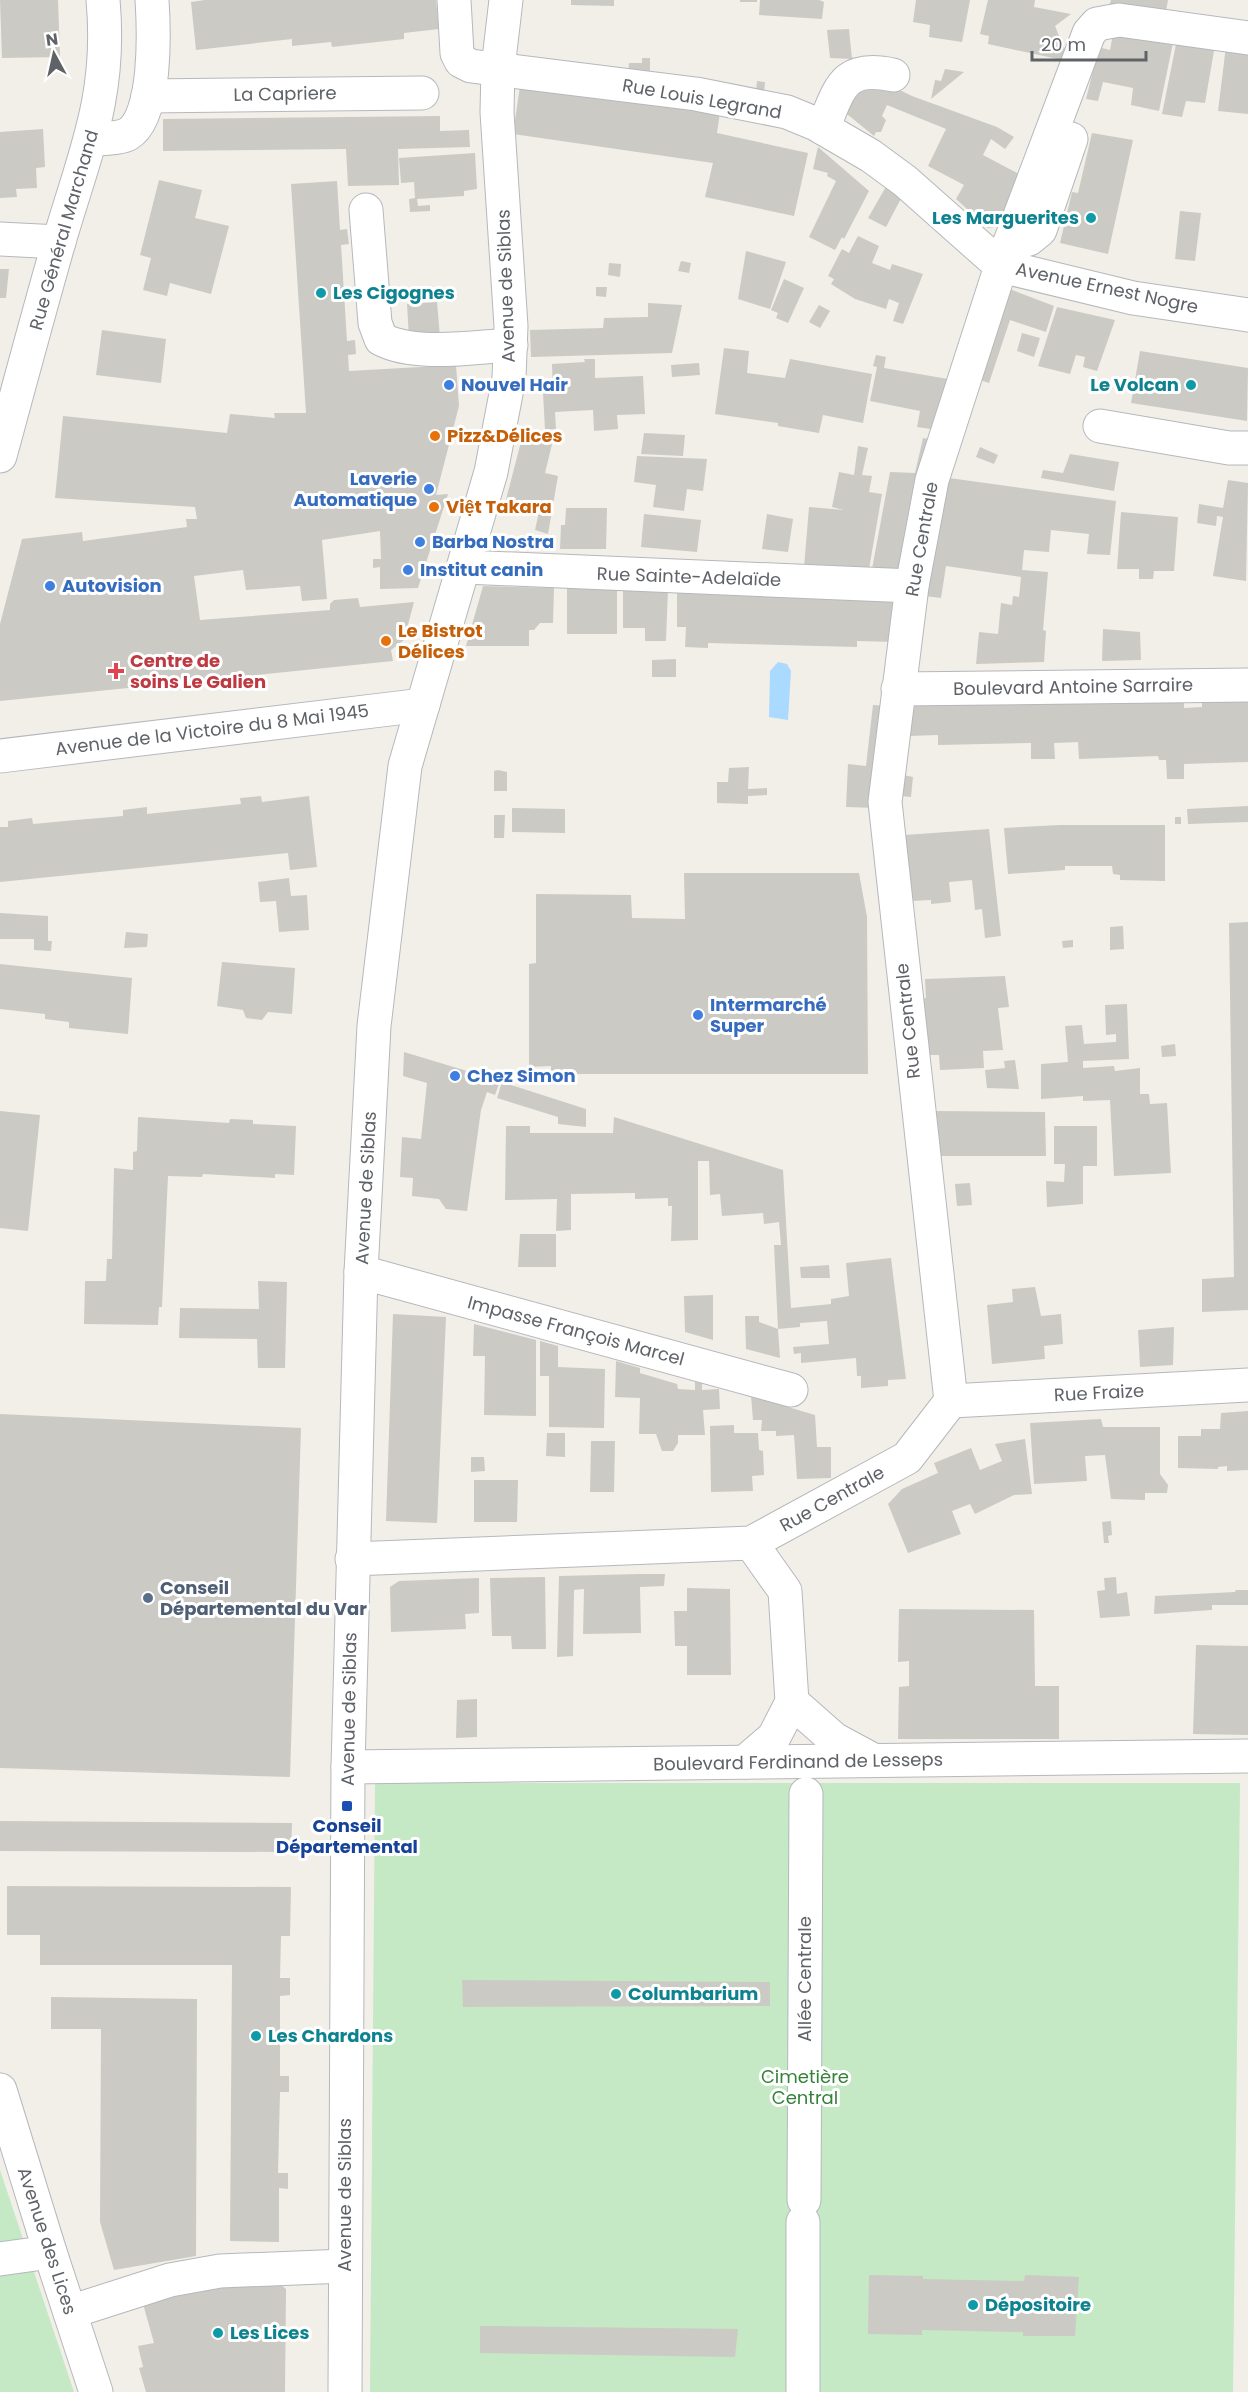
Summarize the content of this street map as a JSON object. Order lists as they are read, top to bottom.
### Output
{
  "streets": {
    "street": [
      "La Capriere",
      "Rue Louis Legrand",
      "Rue Général Marchand",
      "Avenue de Siblas",
      "Avenue Ernest Nogre",
      "Rue Centrale",
      "Rue Sainte-Adelaïde",
      "Boulevard Antoine Sarraire",
      "Avenue de la Victoire du 8 Mai 1945",
      "Impasse François Marcel",
      "Rue Fraize",
      "Boulevard Ferdinand de Lesseps",
      "Allée Centrale",
      "Avenue des Lices"
    ]
  },
  "crossings": [
    ["Rue Louis Legrand", "Avenue de Siblas"],
    ["Rue Louis Legrand", "Avenue Ernest Nogre"],
    ["Rue Louis Legrand", "Rue Centrale"],
    ["Avenue de Siblas", "Rue Centrale"],
    ["Avenue de Siblas", "Rue Sainte-Adelaïde"],
    ["Avenue de Siblas", "Avenue de la Victoire du 8 Mai 1945"],
    ["Avenue de Siblas", "Impasse François Marcel"],
    ["Avenue de Siblas", "Boulevard Ferdinand de Lesseps"],
    ["Avenue Ernest Nogre", "Rue Centrale"],
    ["Rue Centrale", "Rue Sainte-Adelaïde"],
    ["Rue Centrale", "Boulevard Antoine Sarraire"],
    ["Rue Centrale", "Rue Fraize"]
  ],
  "parks": ["Cimetière Central"],
  "places": {
    "other": [
      "Les Marguerites",
      "Les Cigognes",
      "Nouvel Hair",
      "Le Volcan",
      "Pizz&Délices",
      "Laverie Automatique",
      "Việt Takara",
      "Barba Nostra",
      "Institut canin",
      "Autovision",
      "Le Bistrot Délices",
      "Intermarché Super",
      "Chez Simon",
      "Conseil Départemental du Var",
      "Columbarium",
      "Les Chardons",
      "Dépositoire",
      "Les Lices"
    ],
    "health": ["Centre de soins Le Galien"],
    "transit": ["Conseil Départemental"]
  },
  "scale_bar": "20 m",
  "north": "top"
}
